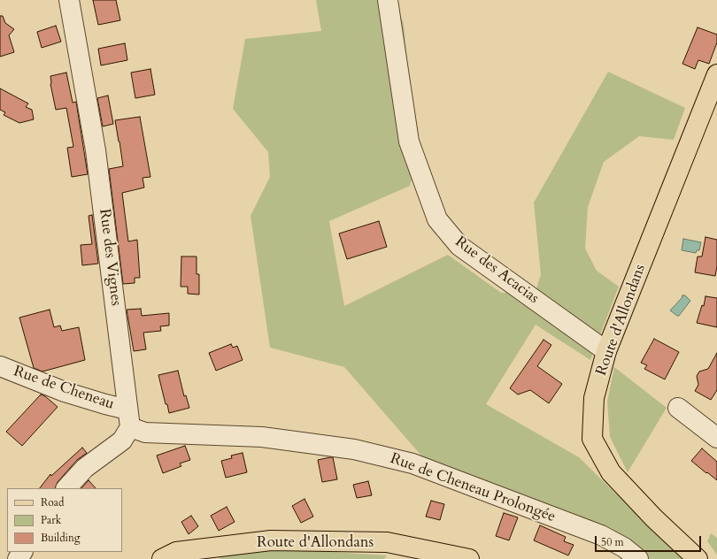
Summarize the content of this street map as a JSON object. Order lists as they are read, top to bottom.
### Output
{
  "streets": {
    "main road": ["Route d'Allondans"],
    "street": [
      "Rue des Vignes",
      "Rue des Acacias",
      "Rue de Cheneau",
      "Rue de Cheneau Prolongée"
    ]
  },
  "crossings": [
    ["Rue des Vignes", "Rue de Cheneau"],
    ["Rue des Vignes", "Rue de Cheneau Prolongée"],
    ["Rue des Acacias", "Route d'Allondans"],
    ["Rue de Cheneau", "Rue de Cheneau Prolongée"]
  ],
  "legend": ["Road", "Park", "Building"],
  "scale_bar": "50 m"
}
